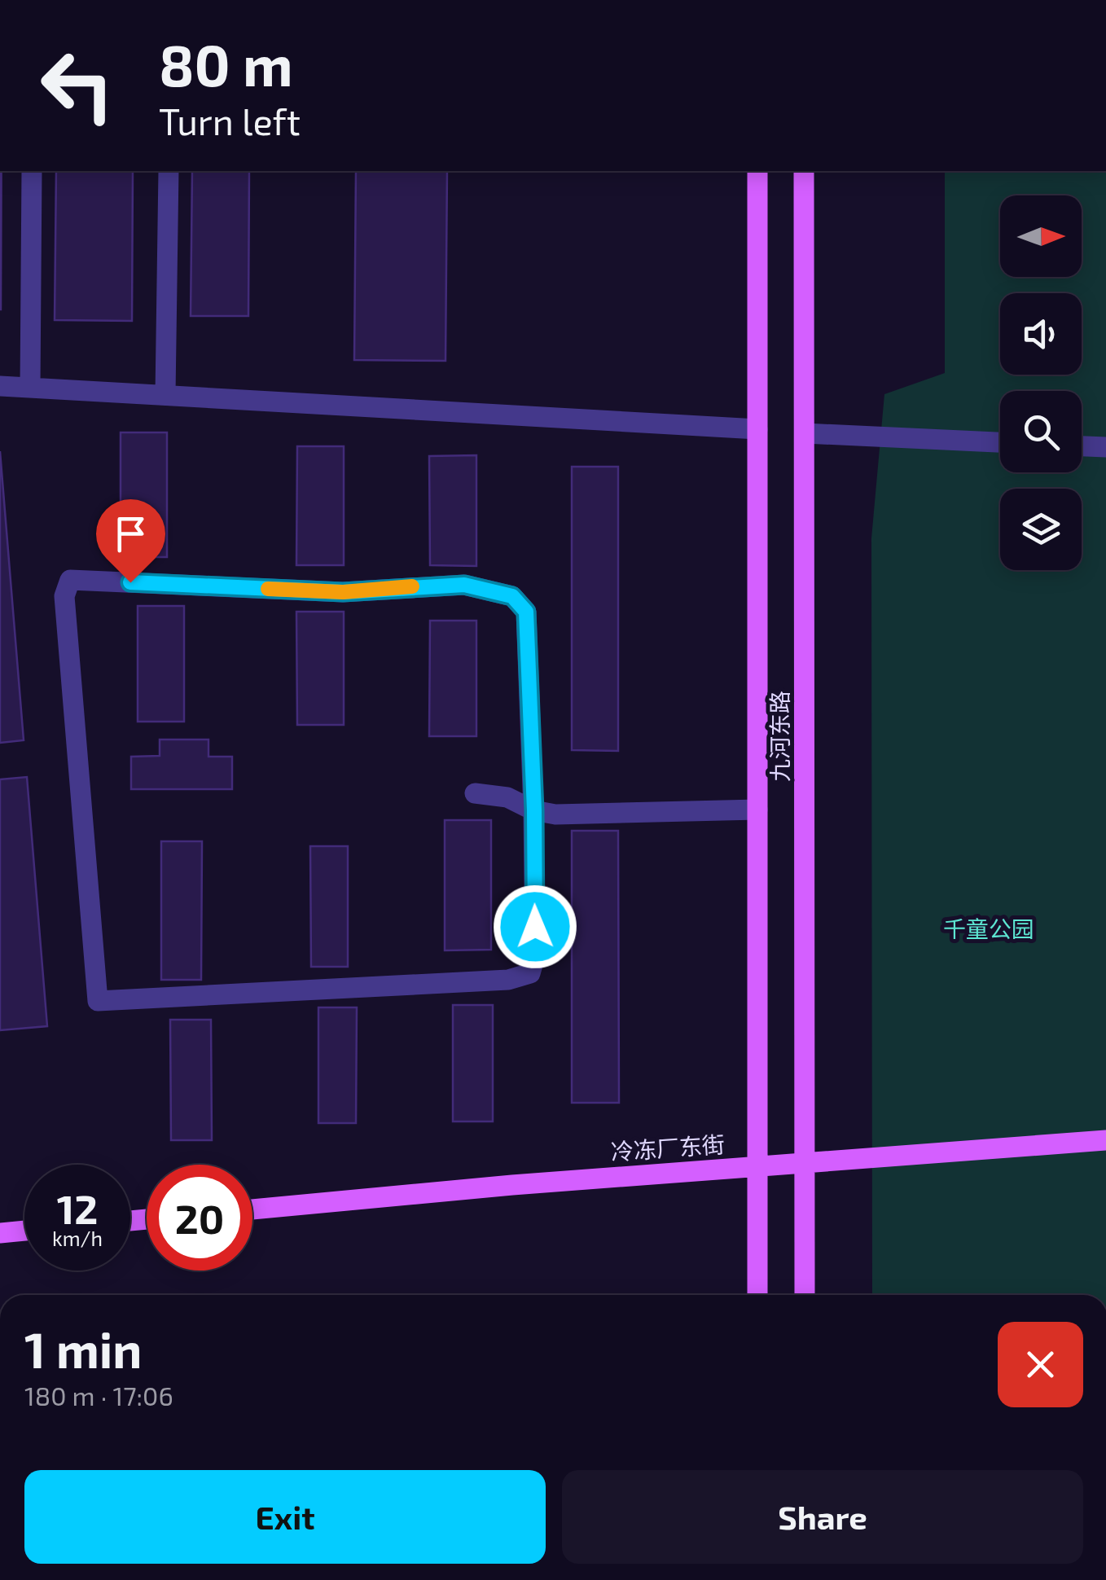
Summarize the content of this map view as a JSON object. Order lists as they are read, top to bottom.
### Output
{
  "streets": {
    "main road": ["九河东路", "冷冻厂东街"]
  },
  "crossings": [
    ["九河东路", "冷冻厂东街"]
  ],
  "parks": ["千童公园"],
  "north": "right",
  "page": {
    "turn": ["80 m", "Turn left"],
    "speed": "12 km/h",
    "limit": "20",
    "heading": ["1 min", "180 m · 17:06"],
    "buttons": ["Exit", "Share"]
  }
}
